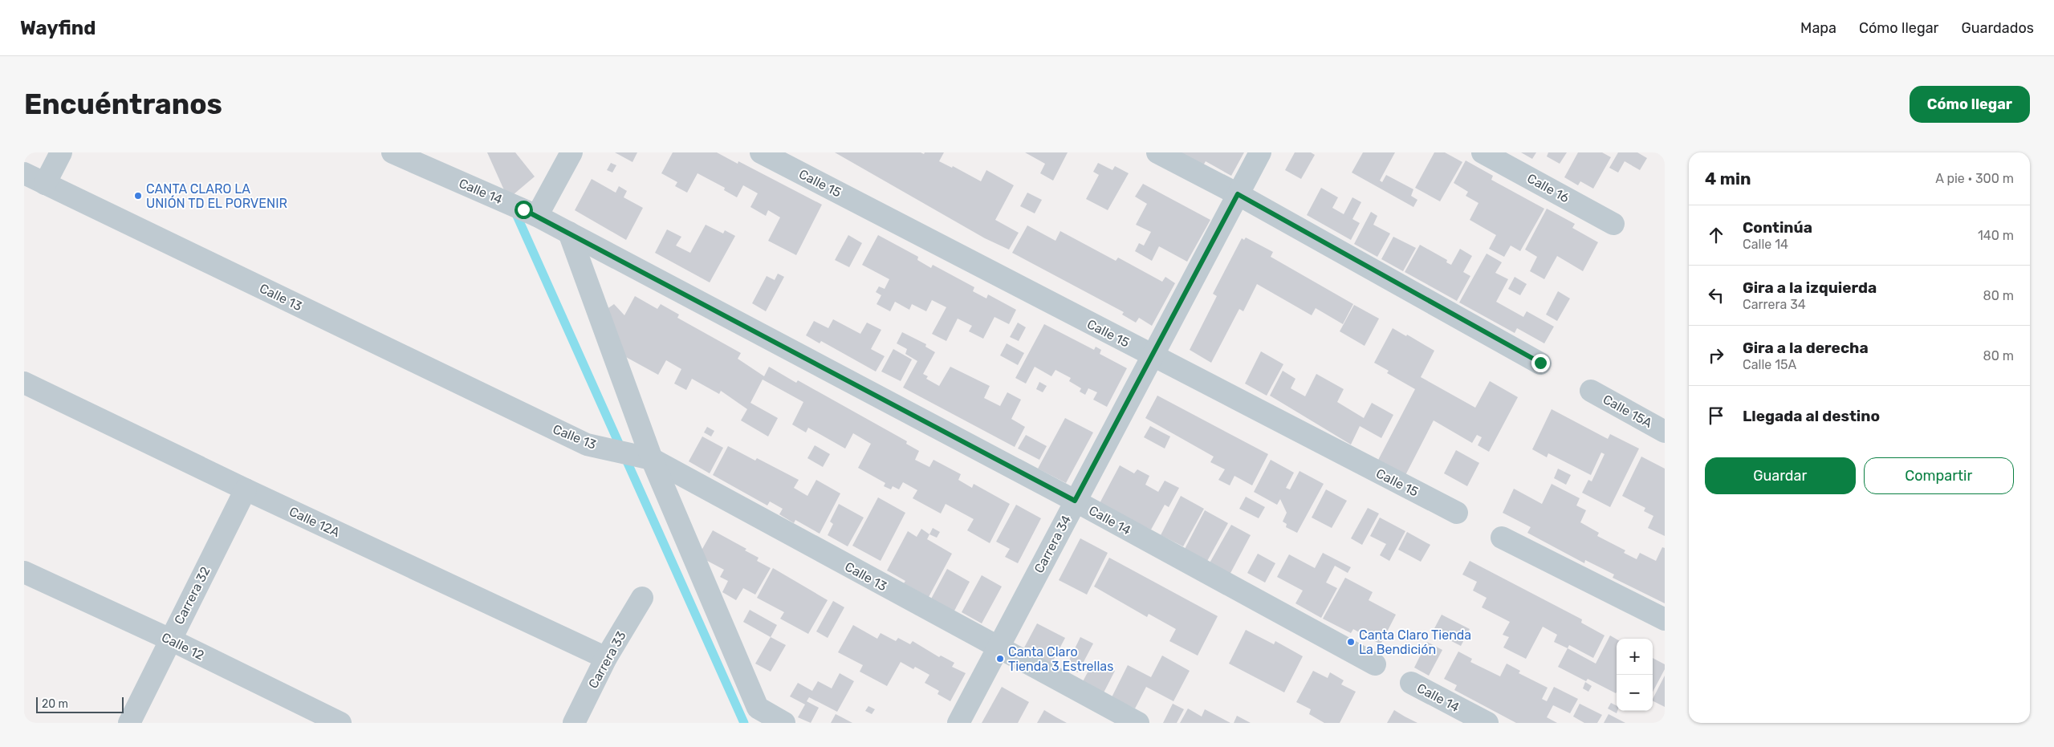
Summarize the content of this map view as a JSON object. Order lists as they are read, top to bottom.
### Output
{
  "streets": {
    "street": [
      "Calle 15",
      "Calle 16",
      "Calle 14",
      "Calle 13",
      "Calle 15A",
      "Calle 12A",
      "Carrera 34",
      "Carrera 32",
      "Calle 12",
      "Carrera 33"
    ]
  },
  "crossings": [
    ["Calle 15", "Carrera 34"],
    ["Calle 14", "Carrera 34"],
    ["Calle 13", "Carrera 34"],
    ["Calle 12A", "Carrera 32"],
    ["Calle 12A", "Carrera 33"],
    ["Carrera 32", "Calle 12"]
  ],
  "places": ["CANTA CLARO LA UNIÓN TD EL PORVENIR", "Canta Claro Tienda La Bendición", "Canta Claro Tienda 3 Estrellas"],
  "scale_bar": "20 m",
  "page": {
    "header": "Wayfind",
    "nav": ["Mapa", "Cómo llegar", "Guardados"],
    "buttons": [
      "Cómo llegar",
      ["Guardar", "Compartir"]
    ],
    "title": "Encuéntranos",
    "heading": ["4 min", "A pie · 300 m"],
    "list": [
      ["Continúa", "Calle 14", "140 m"],
      ["Gira a la izquierda", "Carrera 34", "80 m"],
      ["Gira a la derecha", "Calle 15A", "80 m"],
      "Llegada al destino"
    ],
    "map_buttons": ["+", "−"],
    "scale": "20 m"
  }
}
